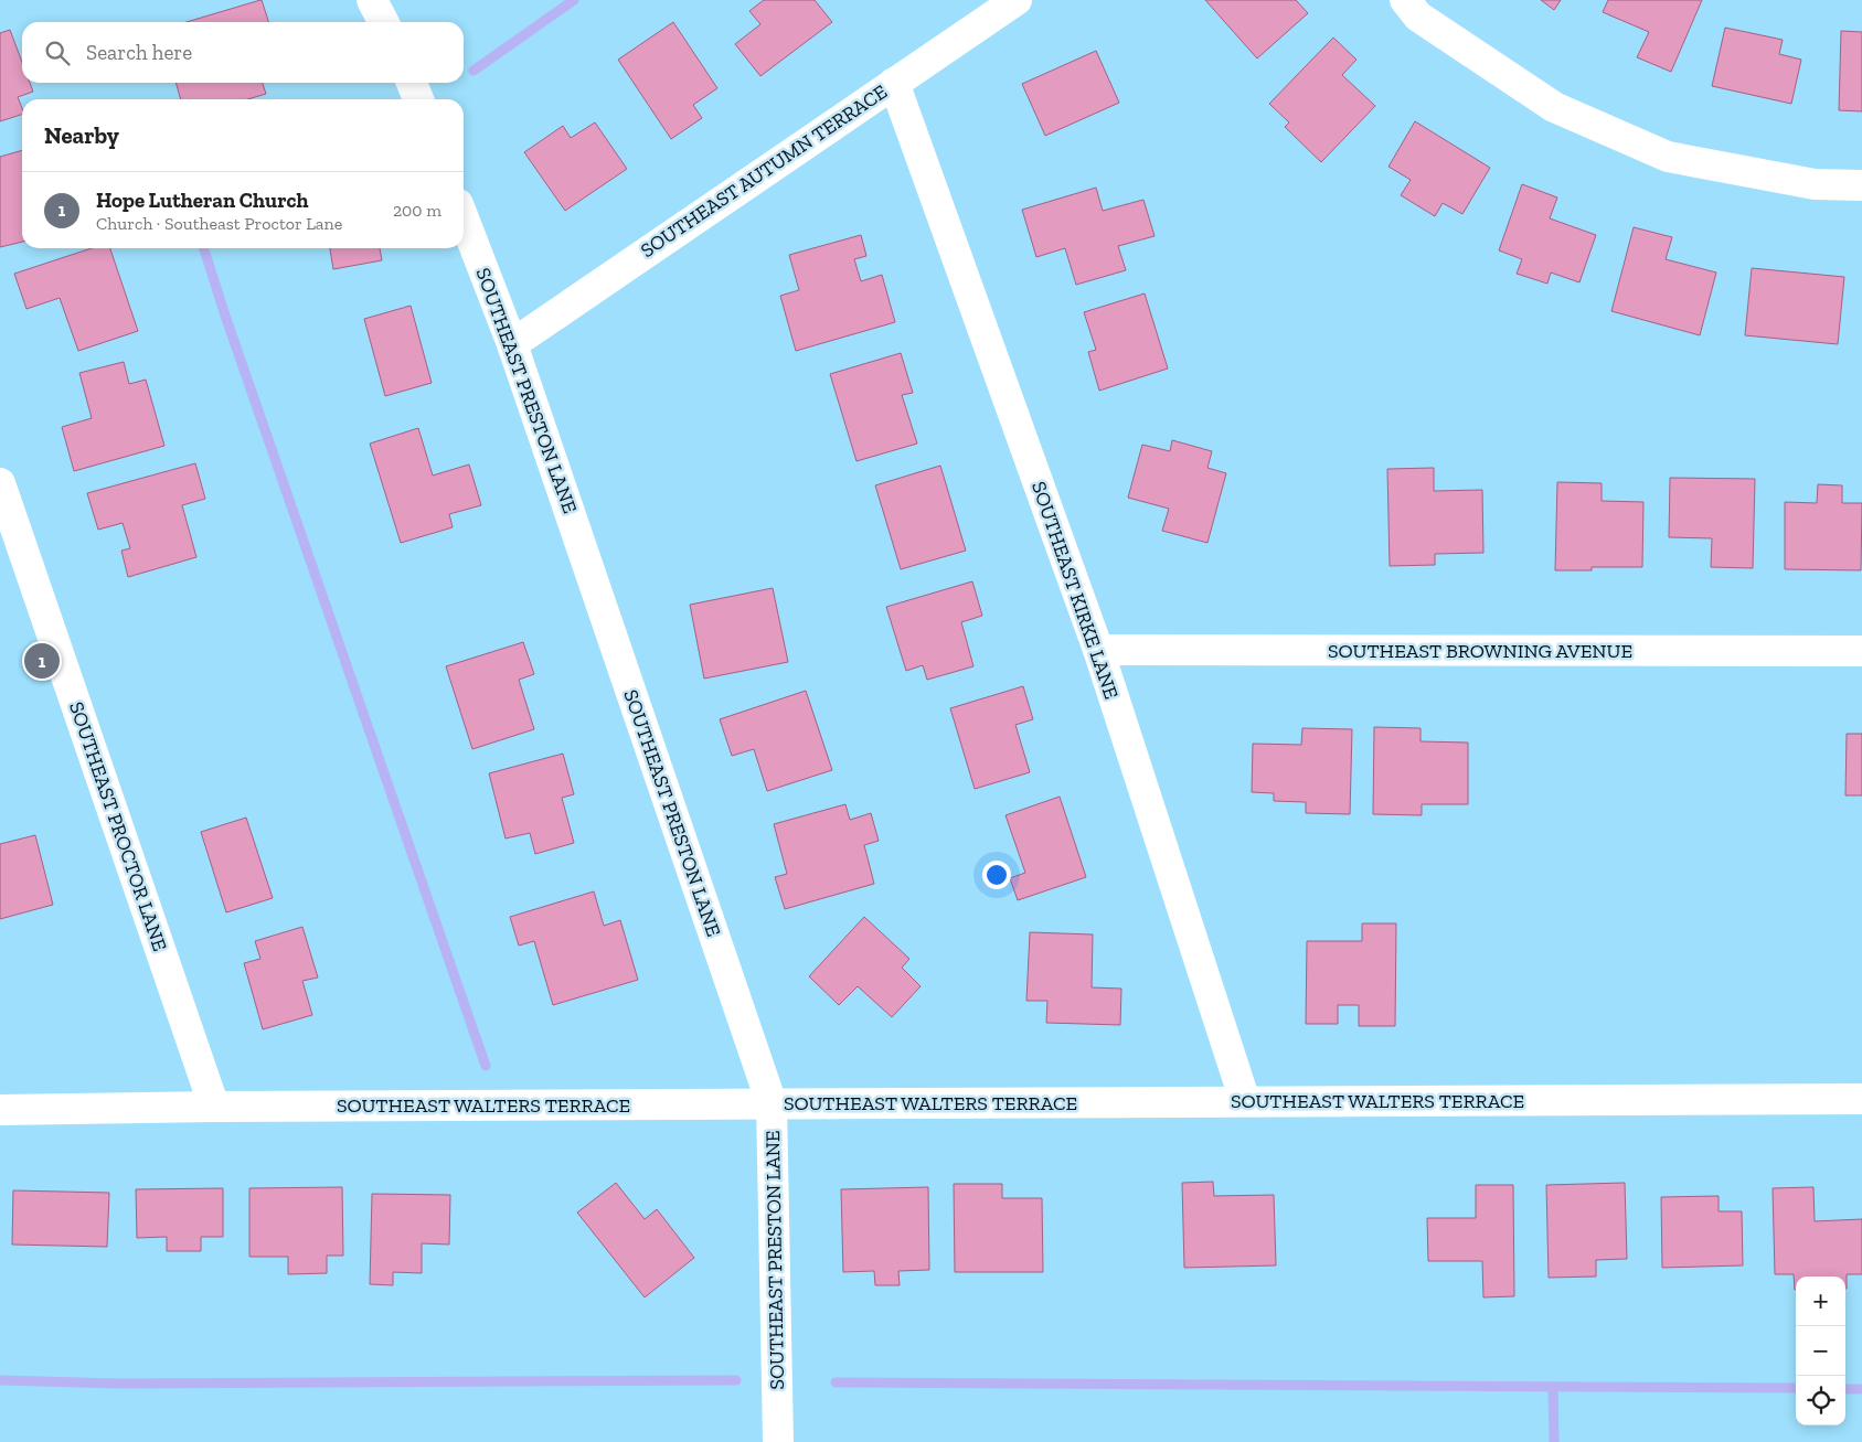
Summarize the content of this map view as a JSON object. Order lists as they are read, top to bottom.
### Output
{
  "streets": {
    "street": [
      "SOUTHEAST AUTUMN TERRACE",
      "SOUTHEAST PRESTON LANE",
      "SOUTHEAST KIRKE LANE",
      "SOUTHEAST BROWNING AVENUE",
      "SOUTHEAST PROCTOR LANE",
      "SOUTHEAST WALTERS TERRACE"
    ]
  },
  "crossings": [
    ["SOUTHEAST AUTUMN TERRACE", "SOUTHEAST PRESTON LANE"],
    ["SOUTHEAST AUTUMN TERRACE", "SOUTHEAST KIRKE LANE"],
    ["SOUTHEAST PRESTON LANE", "SOUTHEAST WALTERS TERRACE"],
    ["SOUTHEAST KIRKE LANE", "SOUTHEAST BROWNING AVENUE"],
    ["SOUTHEAST KIRKE LANE", "SOUTHEAST WALTERS TERRACE"],
    ["SOUTHEAST PROCTOR LANE", "SOUTHEAST WALTERS TERRACE"]
  ],
  "page": {
    "search": "Search here",
    "heading": "Nearby",
    "list": [
      {
        "mark": "1",
        "name": "Hope Lutheran Church",
        "note": "Church · Southeast Proctor Lane",
        "value": "200 m"
      }
    ],
    "pins": "1",
    "map_buttons": ["+", "−"]
  }
}
